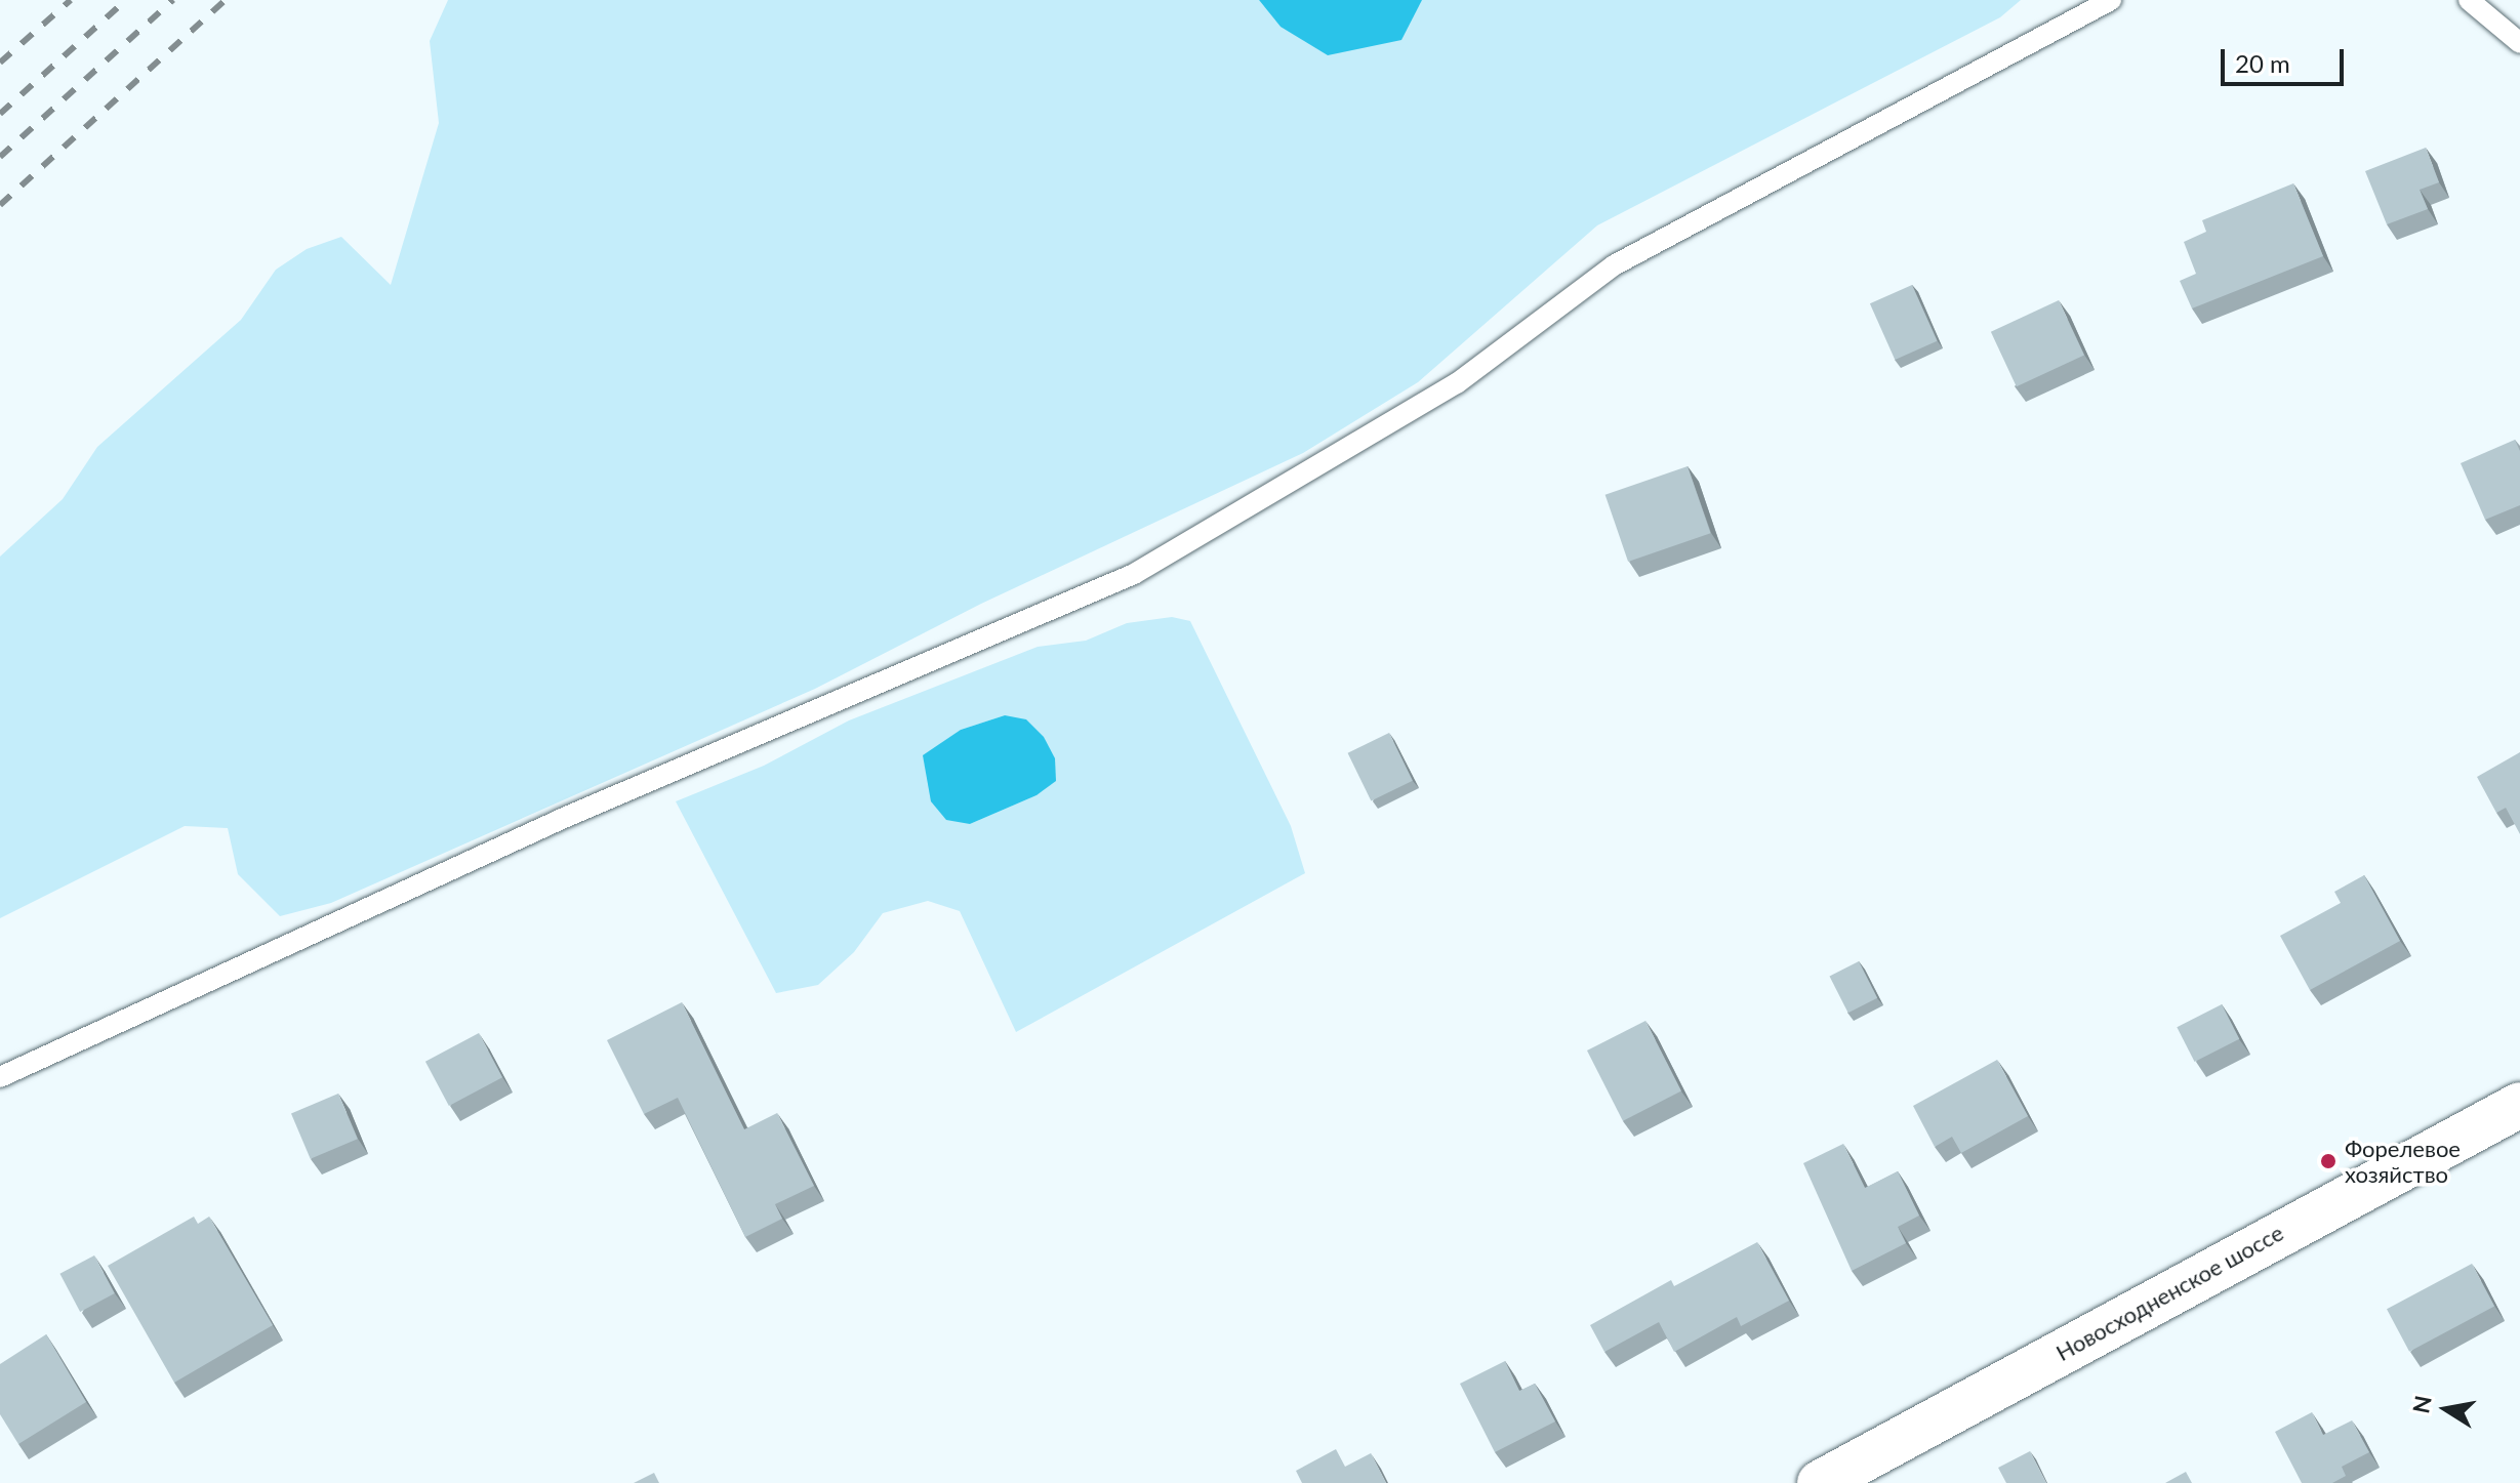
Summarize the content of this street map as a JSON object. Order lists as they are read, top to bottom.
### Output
{
  "streets": {
    "main road": ["Новосходненское шоссе"]
  },
  "places": ["Форелевое хозяйство"],
  "scale_bar": "20 m",
  "north": "left"
}
